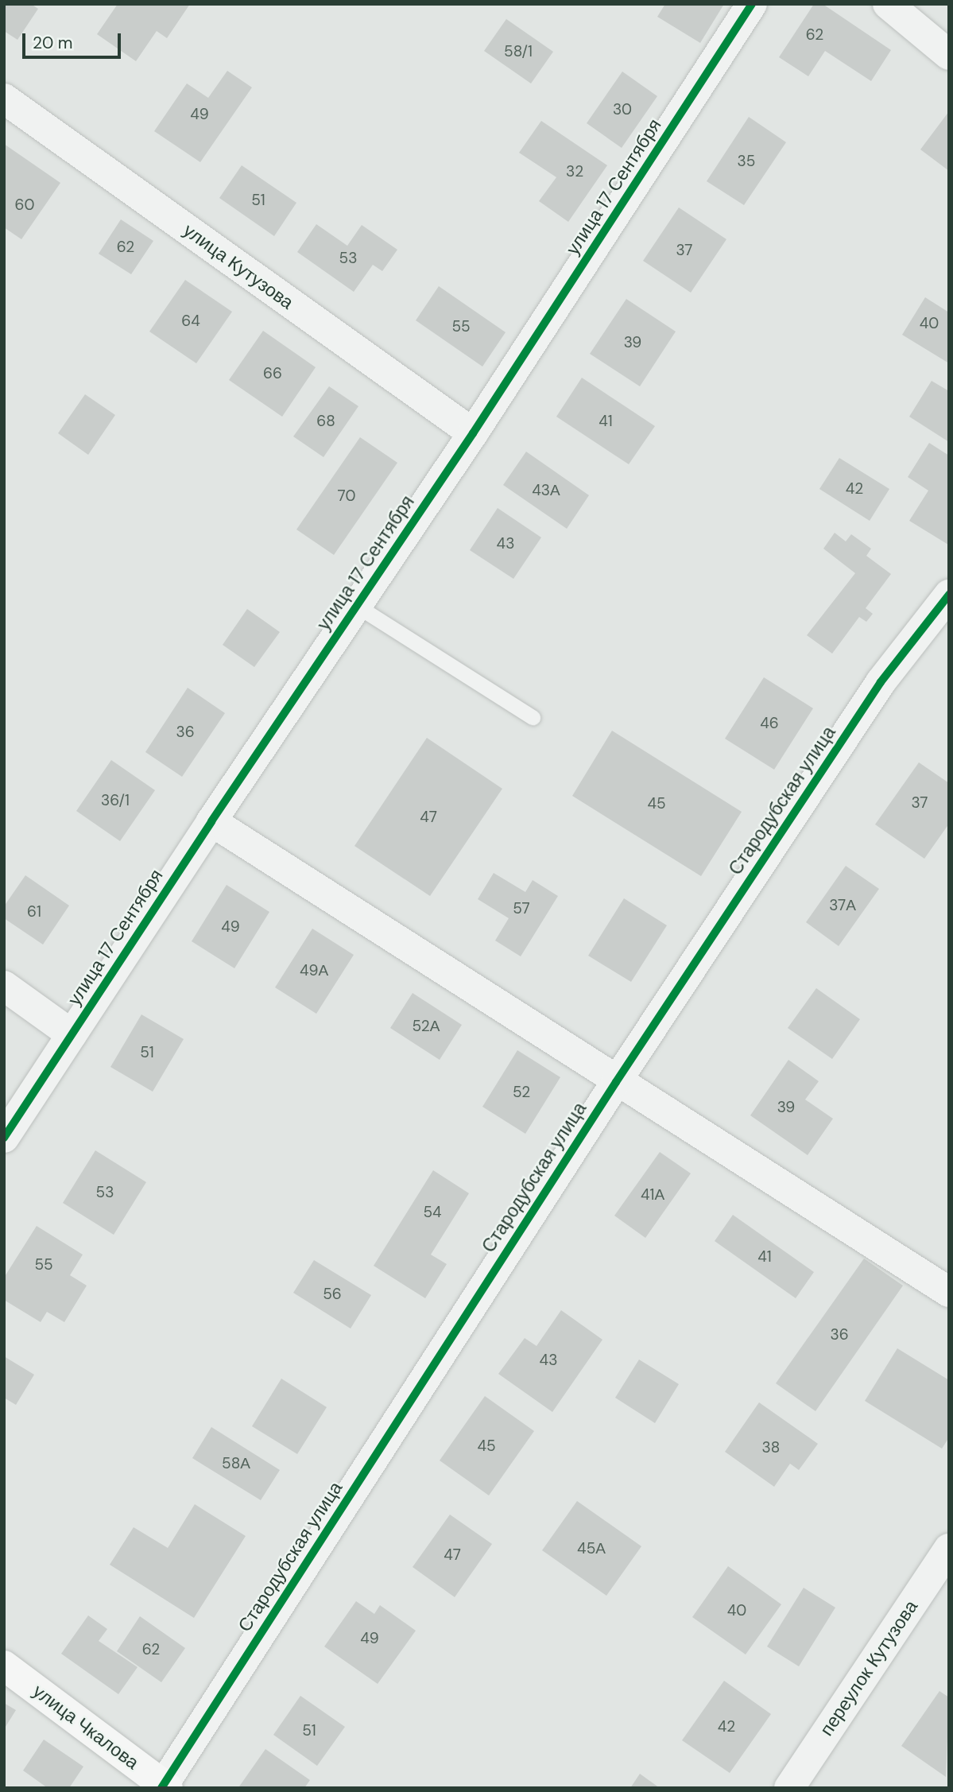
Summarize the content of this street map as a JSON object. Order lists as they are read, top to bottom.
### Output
{
  "streets": {
    "street": [
      "улица 17 Сентября",
      "улица Кутузова",
      "Стародубская улица",
      "переулок Кутузова",
      "улица Чкалова"
    ]
  },
  "crossings": [
    ["улица 17 Сентября", "улица Кутузова"],
    ["Стародубская улица", "улица Чкалова"]
  ],
  "house_numbers": [
    "62",
    "58/1",
    "30",
    "49",
    "35",
    "32",
    "51",
    "60",
    "62",
    "37",
    "53",
    "64",
    "40",
    "55",
    "39",
    "66",
    "68",
    "41",
    "42",
    "43А",
    "70",
    "43",
    "46",
    "36",
    "36/1",
    "37",
    "45",
    "47",
    "37А",
    "57",
    "61",
    "49",
    "49А",
    "52А",
    "51",
    "52",
    "39",
    "53",
    "41А",
    "54",
    "41",
    "55",
    "56",
    "36",
    "43",
    "45",
    "38",
    "58А",
    "45А",
    "47",
    "40",
    "49",
    "62",
    "42",
    "51"
  ],
  "scale_bar": "20 m"
}
